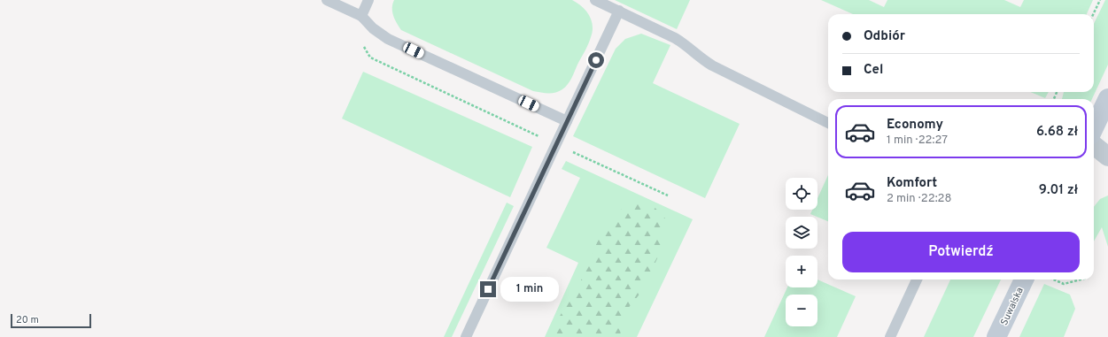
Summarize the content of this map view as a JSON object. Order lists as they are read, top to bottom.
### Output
{
  "streets": {
    "main road": ["Suwalska"]
  },
  "scale_bar": "20 m",
  "page": {
    "banner": ["Odbiór", "Cel"],
    "list": [
      {
        "name": "Economy",
        "note": "1 min · 22:27",
        "value": "6.68 zł"
      },
      {
        "name": "Komfort",
        "note": "2 min · 22:28",
        "value": "9.01 zł"
      }
    ],
    "map_buttons": ["+", "−"],
    "buttons": "Potwierdź",
    "bubble": "1 min",
    "scale": "20 m"
  }
}
